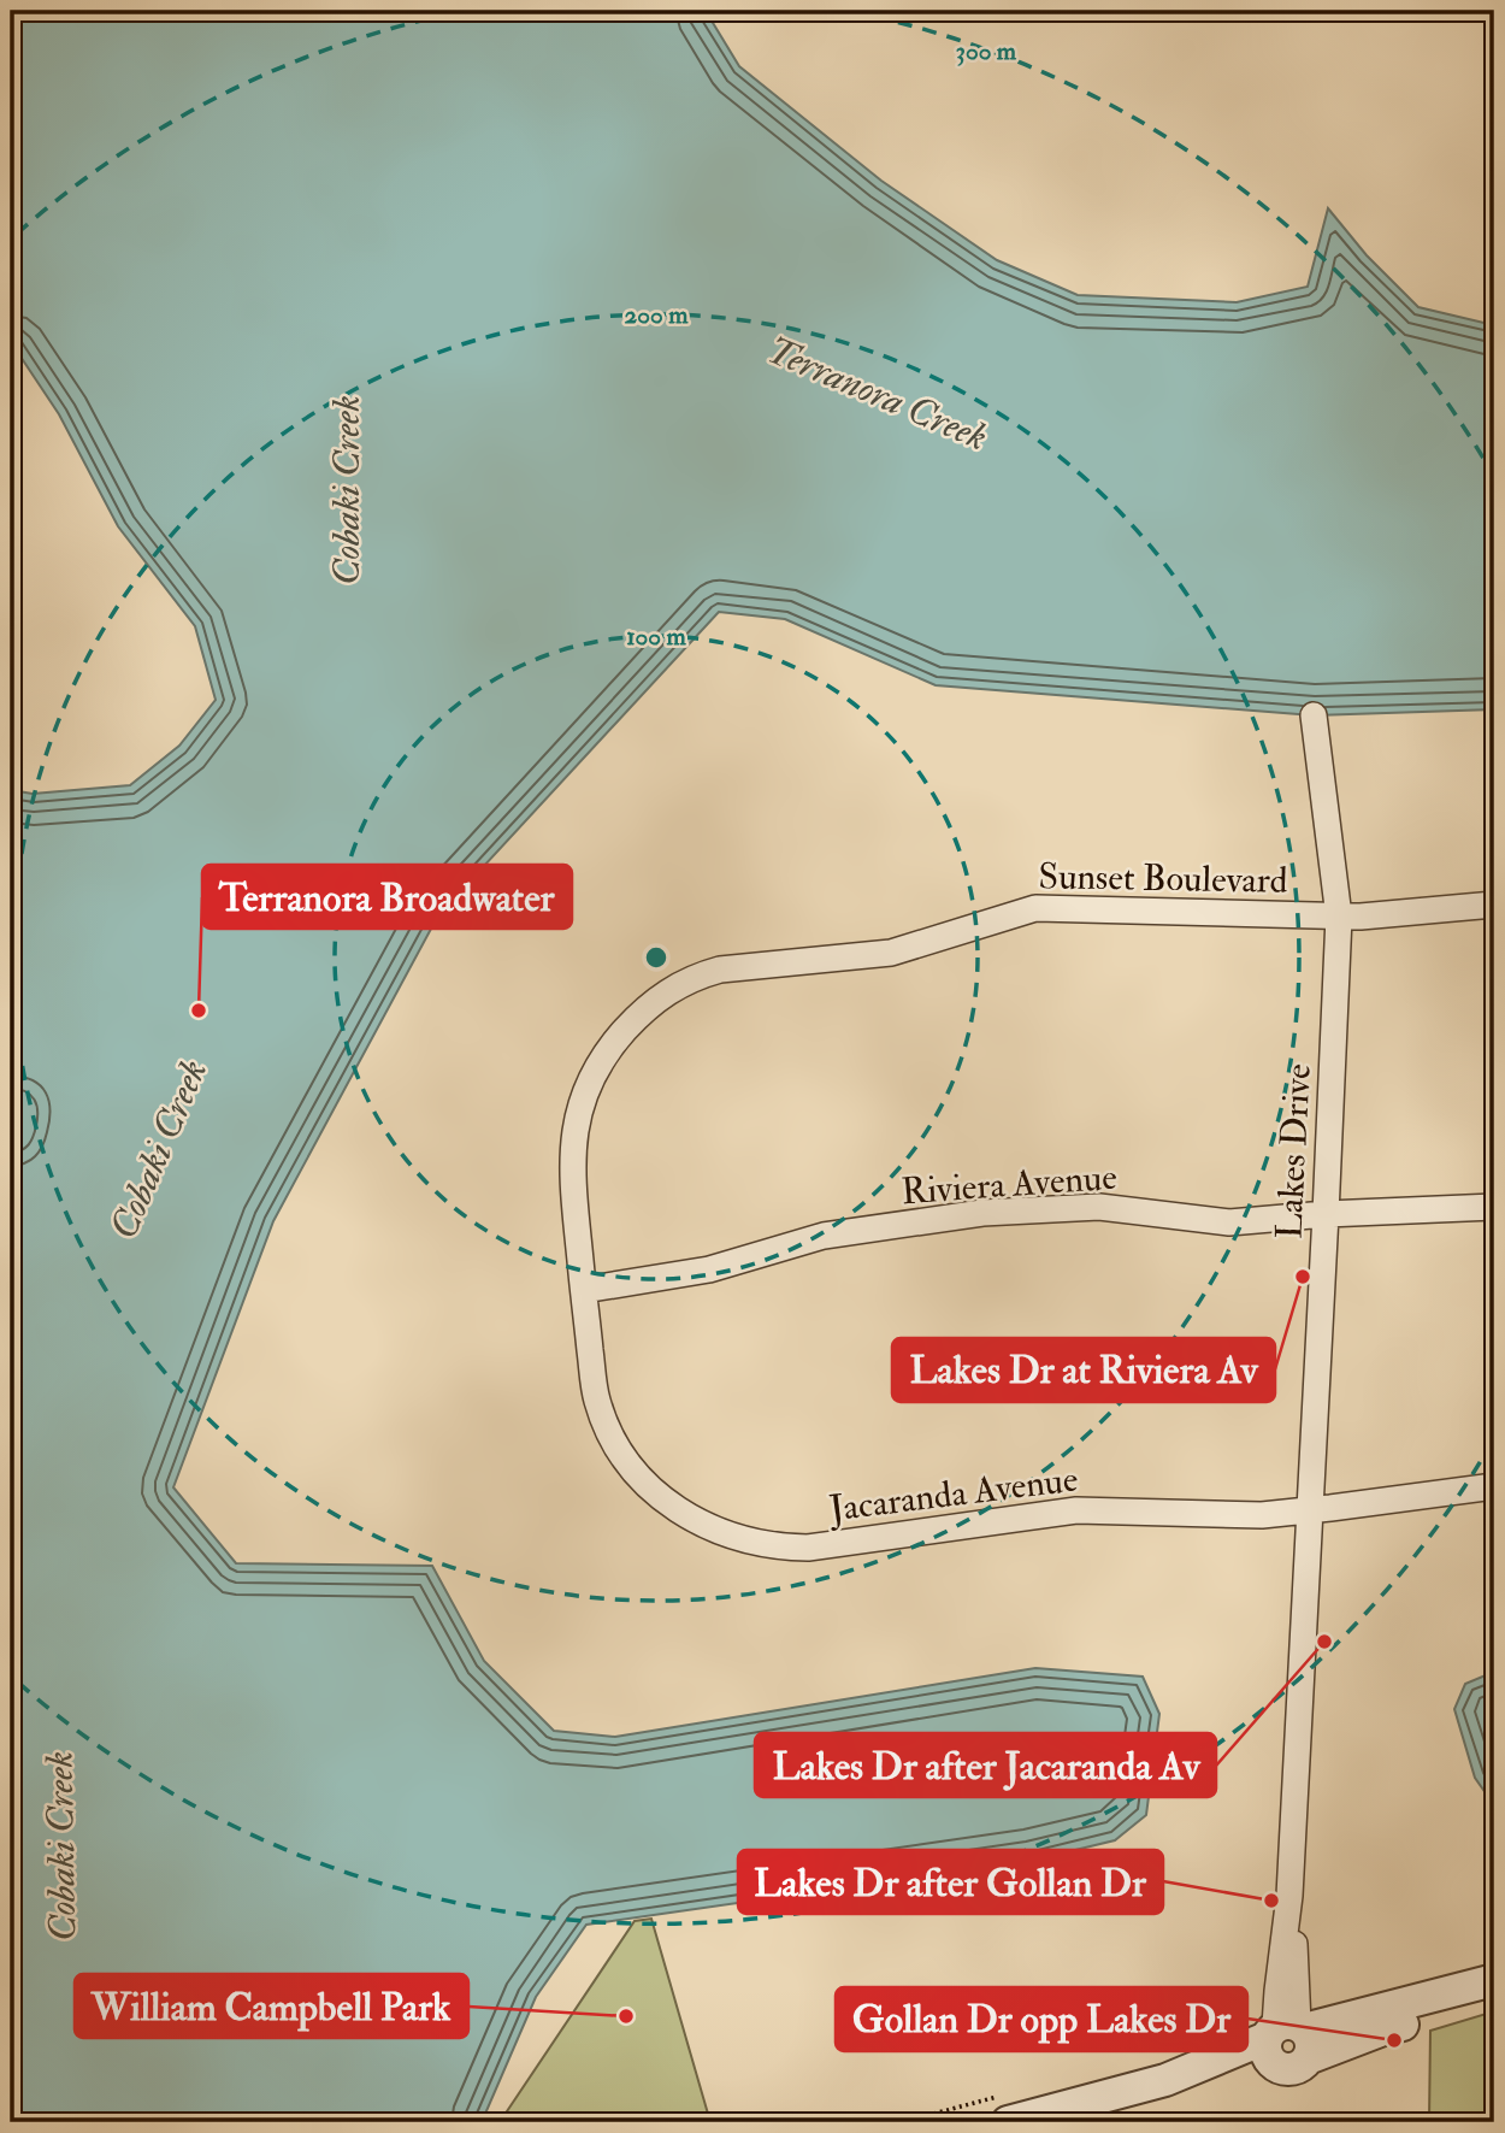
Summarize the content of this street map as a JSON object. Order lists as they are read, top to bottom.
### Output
{
  "streets": {
    "street": [
      "Sunset Boulevard",
      "Lakes Drive",
      "Riviera Avenue",
      "Jacaranda Avenue"
    ]
  },
  "crossings": [
    ["Sunset Boulevard", "Lakes Drive"],
    ["Sunset Boulevard", "Riviera Avenue"],
    ["Sunset Boulevard", "Jacaranda Avenue"],
    ["Lakes Drive", "Riviera Avenue"],
    ["Lakes Drive", "Jacaranda Avenue"],
    ["Riviera Avenue", "Jacaranda Avenue"]
  ],
  "water": ["Terranora Creek", "Cobaki Creek"],
  "places": [
    "Terranora Broadwater",
    "Lakes Dr at Riviera Av",
    "Lakes Dr after Jacaranda Av",
    "Lakes Dr after Gollan Dr",
    "William Campbell Park",
    "Gollan Dr opp Lakes Dr"
  ],
  "rings": ["300 m", "200 m", "100 m"]
}
